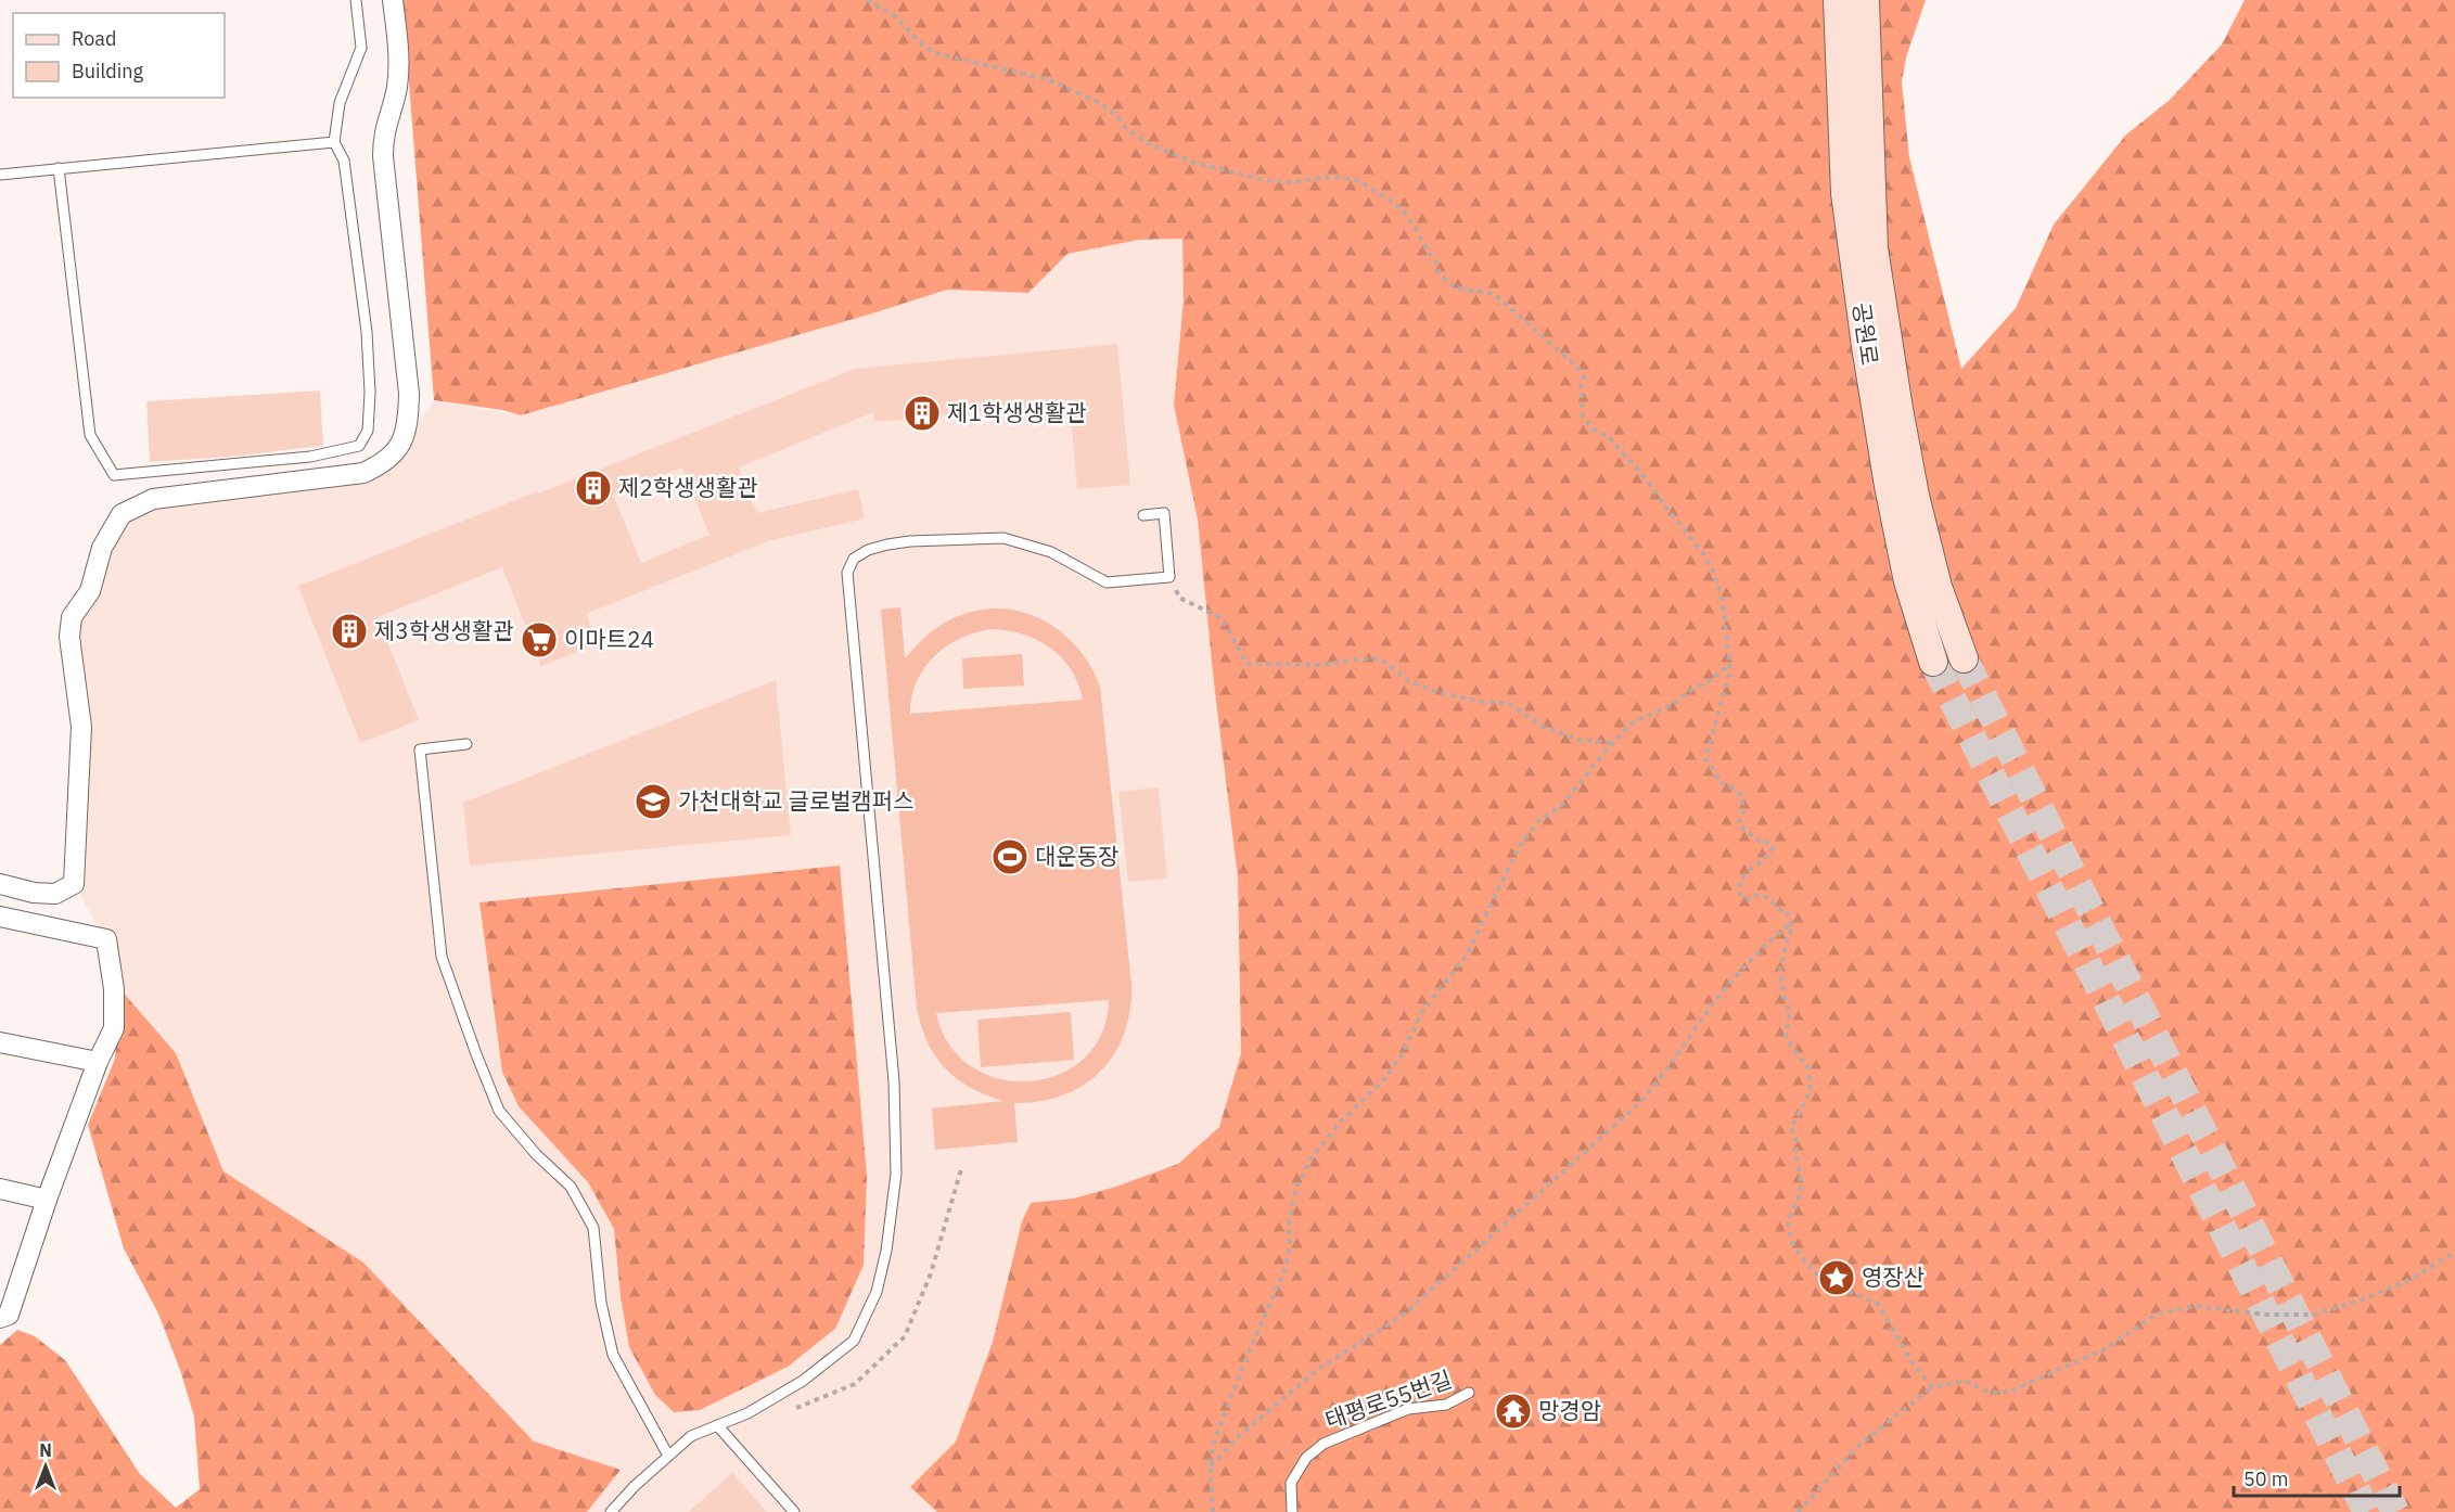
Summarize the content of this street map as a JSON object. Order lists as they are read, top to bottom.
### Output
{
  "streets": {
    "main road": ["공원로"],
    "lane": ["태평로55번길"]
  },
  "places": {
    "building": ["제1학생생활관", "제2학생생활관", "제3학생생활관"],
    "supermarket": ["이마트24"],
    "school or university": ["가천대학교 글로벌캠퍼스"],
    "sports": ["대운동장"],
    "place": ["영장산"],
    "temple": ["망경암"]
  },
  "legend": ["Road", "Building"],
  "scale_bar": "50 m",
  "north": "top"
}
